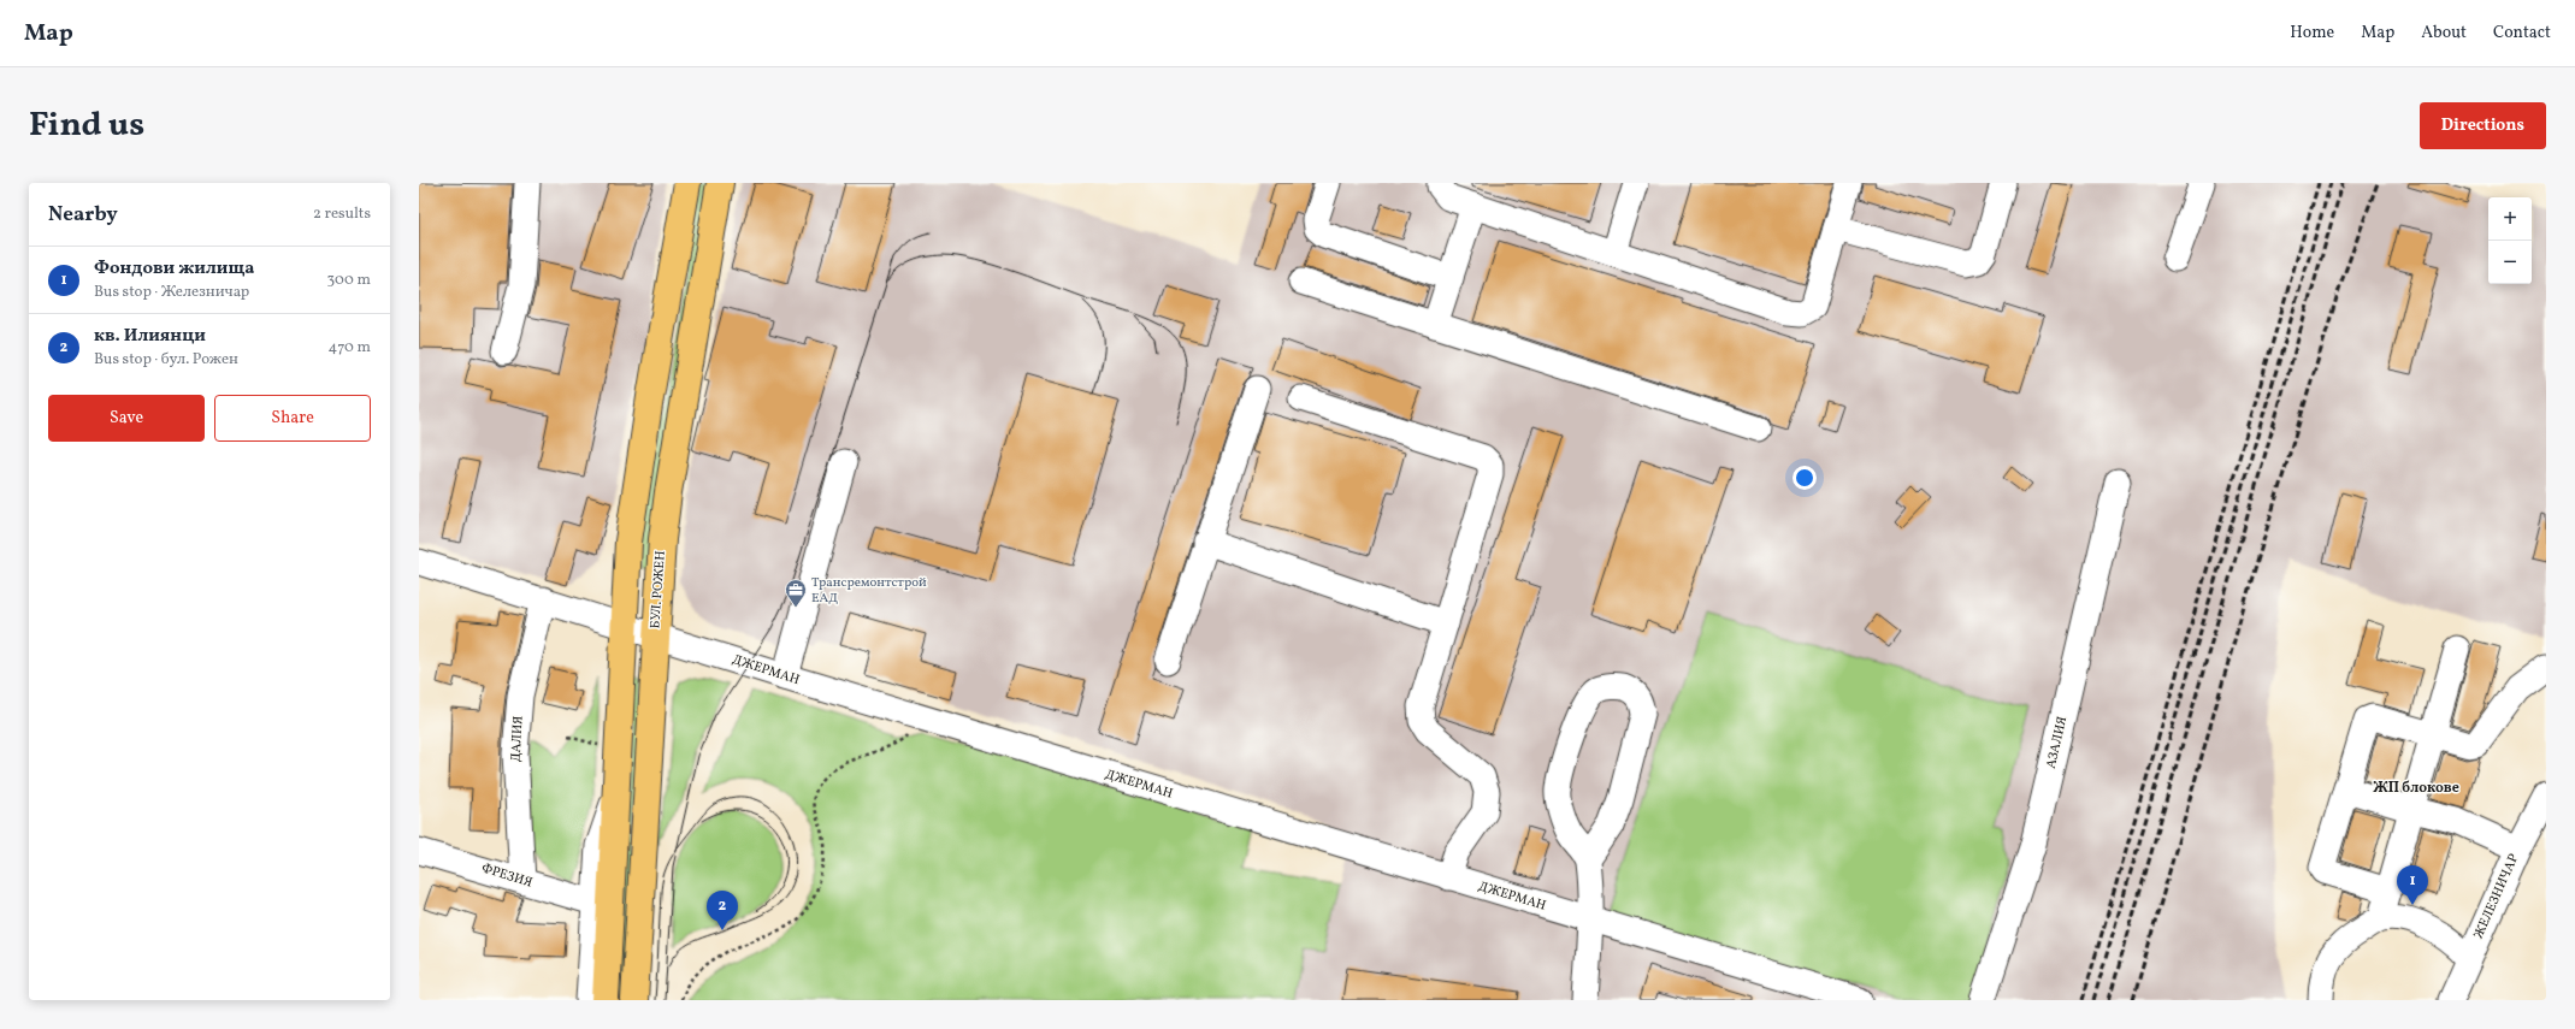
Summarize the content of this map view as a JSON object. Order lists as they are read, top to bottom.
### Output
{
  "streets": {
    "main road": ["БУЛ. РОЖЕН"],
    "street": [
      "ДЖЕРМАН",
      "ДАЛИЯ",
      "АЗАЛИЯ",
      "ФРЕЗИЯ",
      "ЖЕЛЕЗНИЧАР"
    ]
  },
  "crossings": [
    ["БУЛ. РОЖЕН", "ДЖЕРМАН"],
    ["ДЖЕРМАН", "ДАЛИЯ"],
    ["ДАЛИЯ", "ФРЕЗИЯ"]
  ],
  "districts": ["ЖП блокове"],
  "places": {
    "office": ["Трансремонтстрой ЕАД"]
  },
  "page": {
    "header": "Map",
    "nav": [
      "Home",
      "Map",
      "About",
      "Contact"
    ],
    "title": "Find us",
    "buttons": [
      "Directions",
      ["Save", "Share"]
    ],
    "heading": ["Nearby", "2 results"],
    "map_buttons": ["+", "−"],
    "list": [
      {
        "mark": "1",
        "name": "Фондови жилища",
        "note": "Bus stop · Железничар",
        "value": "300 m"
      },
      {
        "mark": "2",
        "name": "кв. Илиянци",
        "note": "Bus stop · бул. Рожен",
        "value": "470 m"
      }
    ],
    "pins": ["1", "2"]
  }
}
